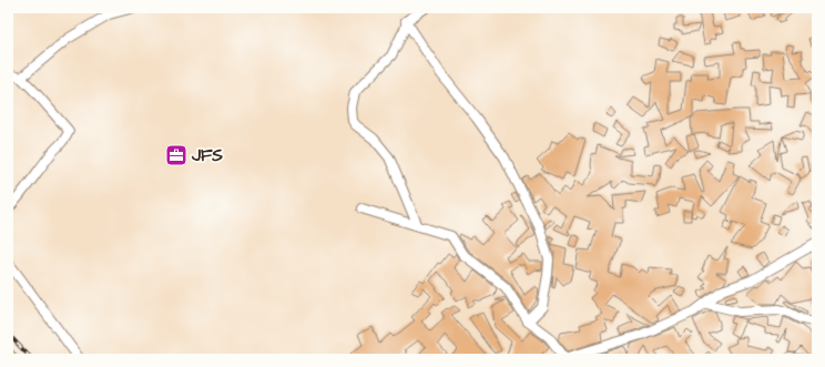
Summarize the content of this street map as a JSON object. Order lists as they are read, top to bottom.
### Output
{
  "places": {
    "office": ["JFS"]
  }
}
